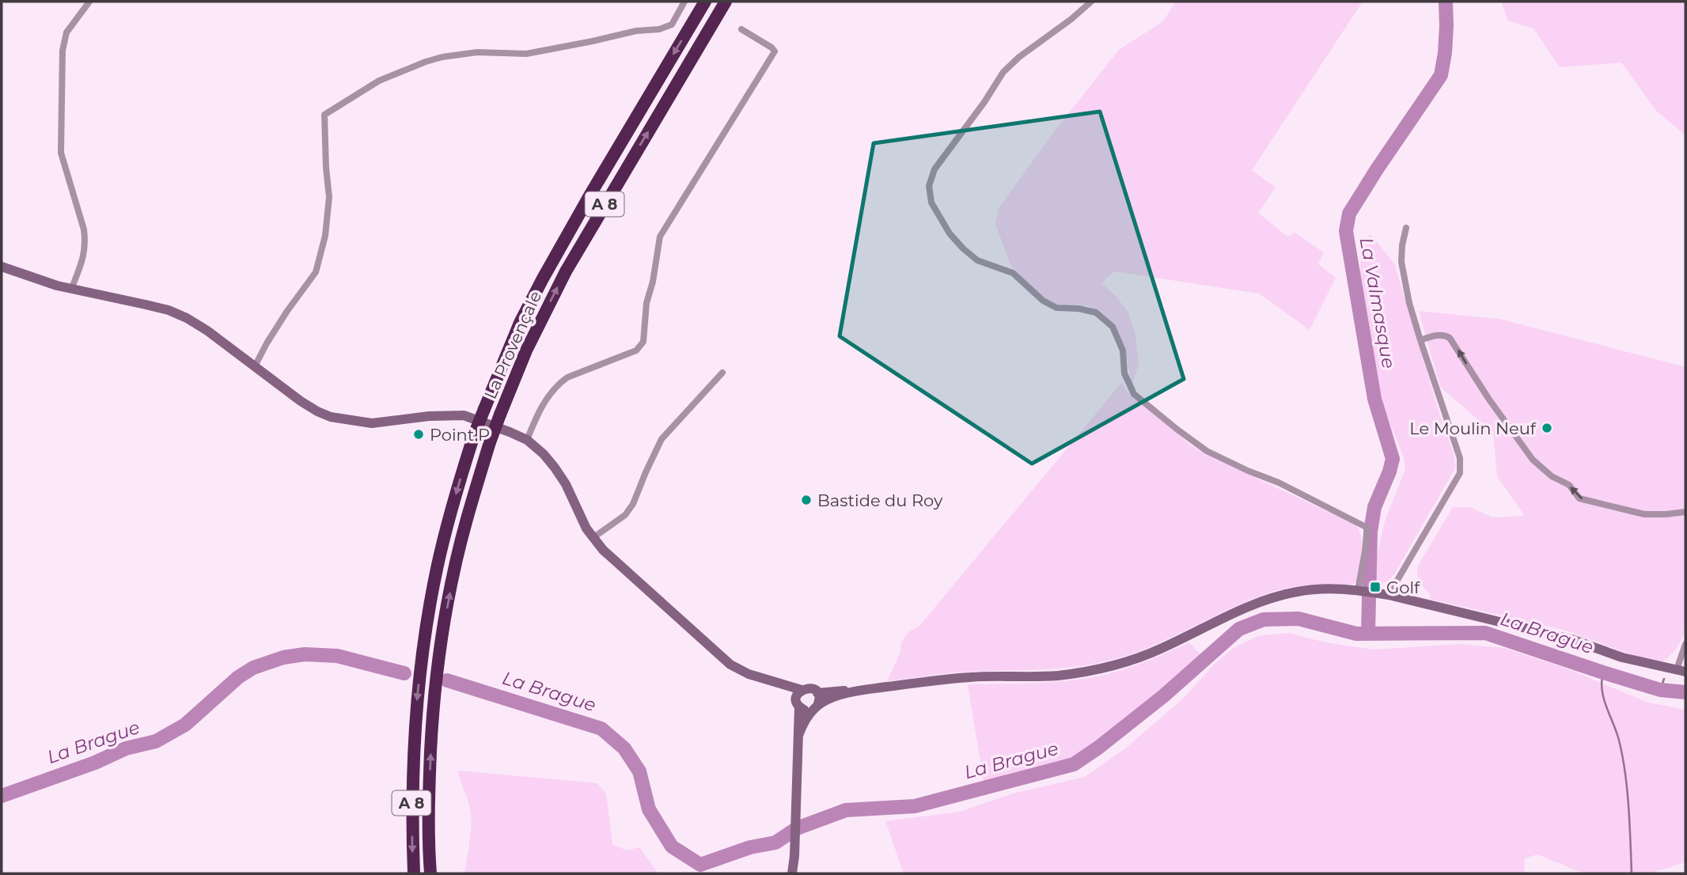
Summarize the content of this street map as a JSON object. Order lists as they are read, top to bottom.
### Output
{
  "streets": {
    "highway": ["A 8", "La Provençale"]
  },
  "water": ["La Valmasque", "La Brague"],
  "places": {
    "other": ["Le Moulin Neuf", "Point.P", "Bastide du Roy"],
    "transit": ["Golf"]
  }
}
